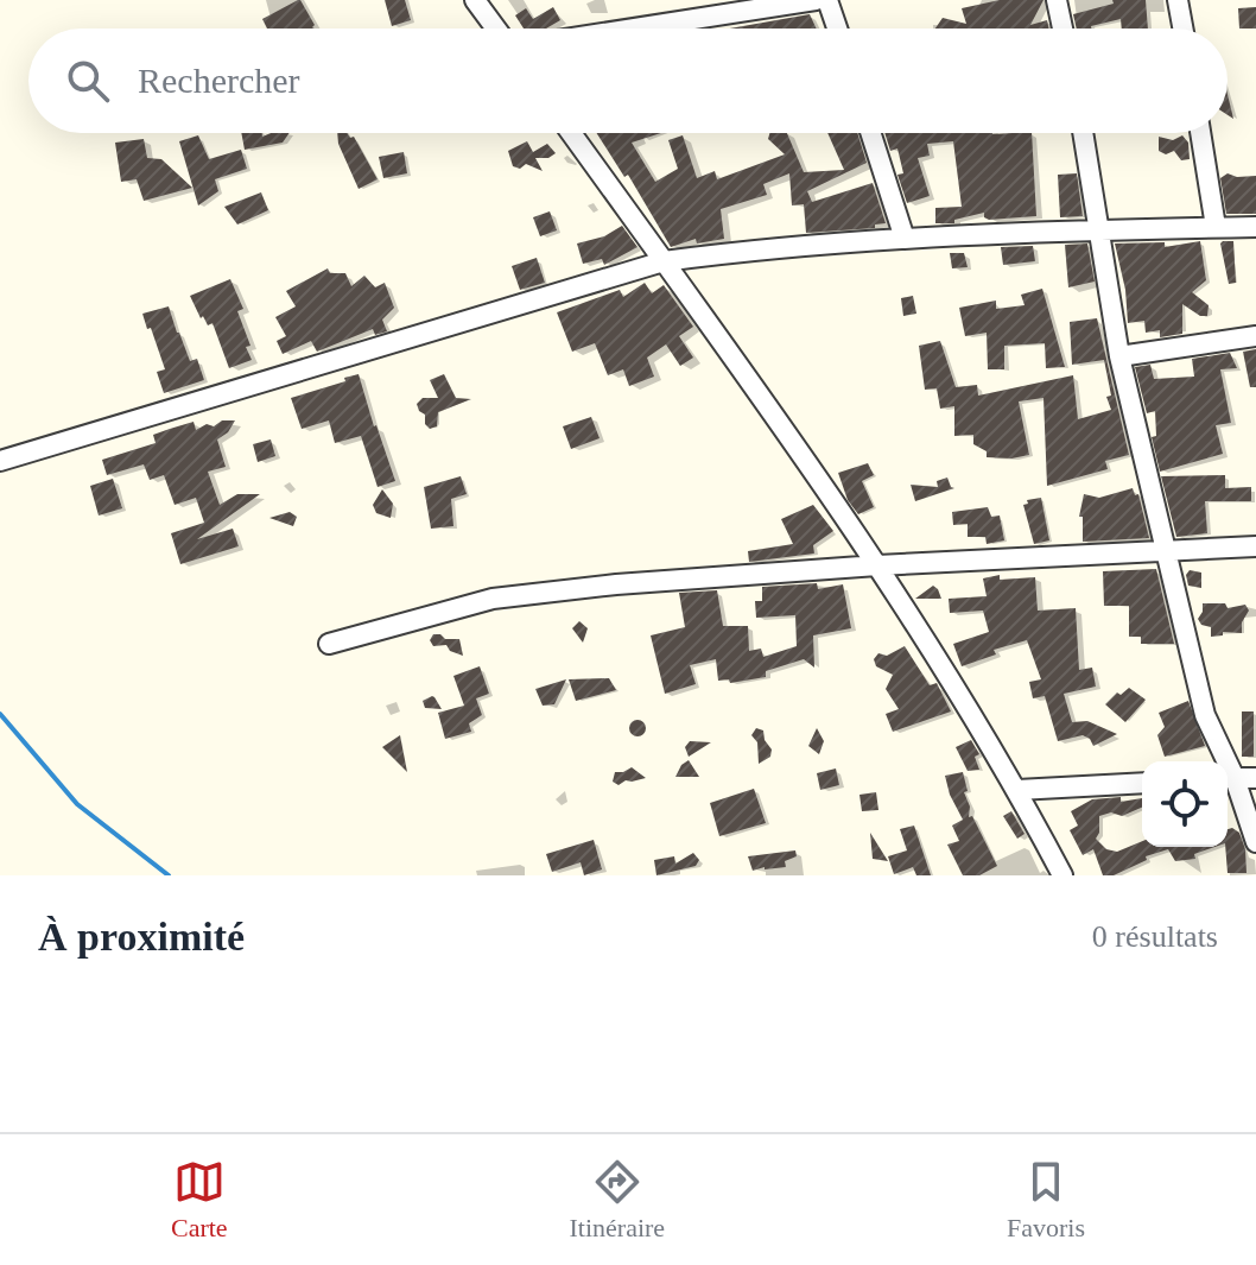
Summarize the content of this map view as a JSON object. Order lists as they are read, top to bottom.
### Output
{
  "page": {
    "search": "Rechercher",
    "heading": ["À proximité", "0 résultats"],
    "nav": ["Carte", "Itinéraire", "Favoris"]
  }
}
